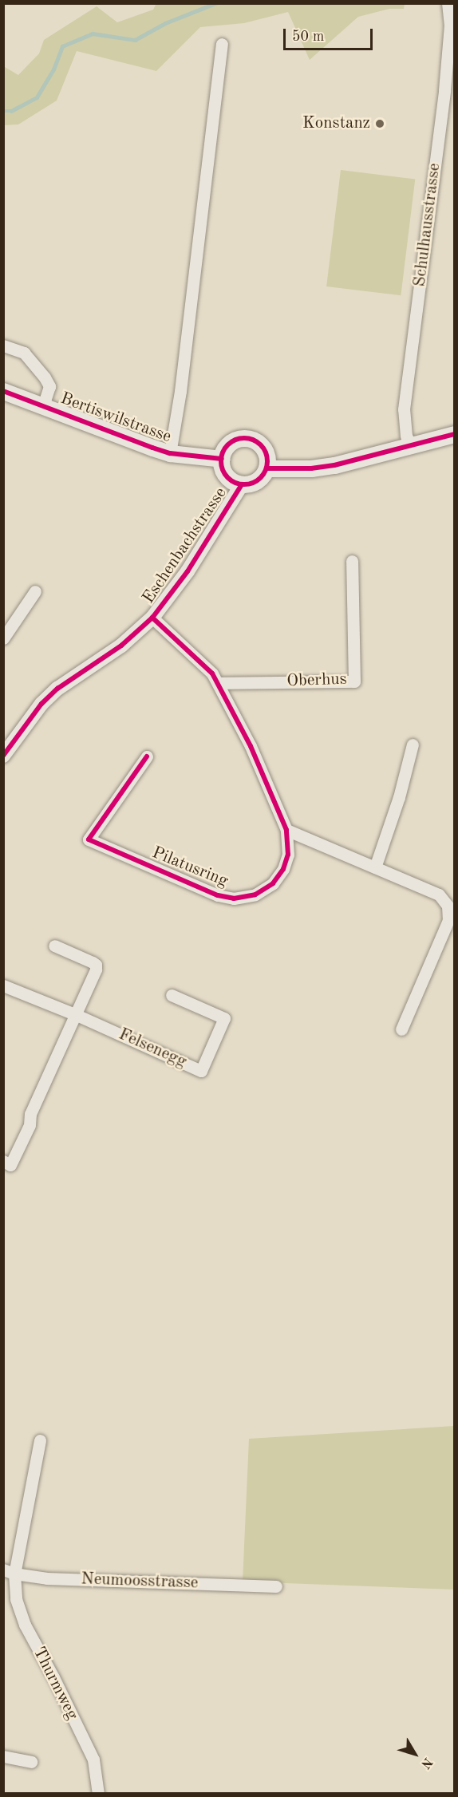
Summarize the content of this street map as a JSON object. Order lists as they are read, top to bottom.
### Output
{
  "streets": {
    "main road": ["Bertiswilstrasse"],
    "street": [
      "Schulhausstrasse",
      "Eschenbachstrasse",
      "Oberhus",
      "Pilatusring",
      "Felsenegg",
      "Neumoosstrasse",
      "Thurmweg"
    ]
  },
  "crossings": [
    ["Bertiswilstrasse", "Eschenbachstrasse"],
    ["Eschenbachstrasse", "Pilatusring"],
    ["Oberhus", "Pilatusring"],
    ["Neumoosstrasse", "Thurmweg"]
  ],
  "places": ["Konstanz"],
  "scale_bar": "50 m",
  "north": "bottom right"
}
